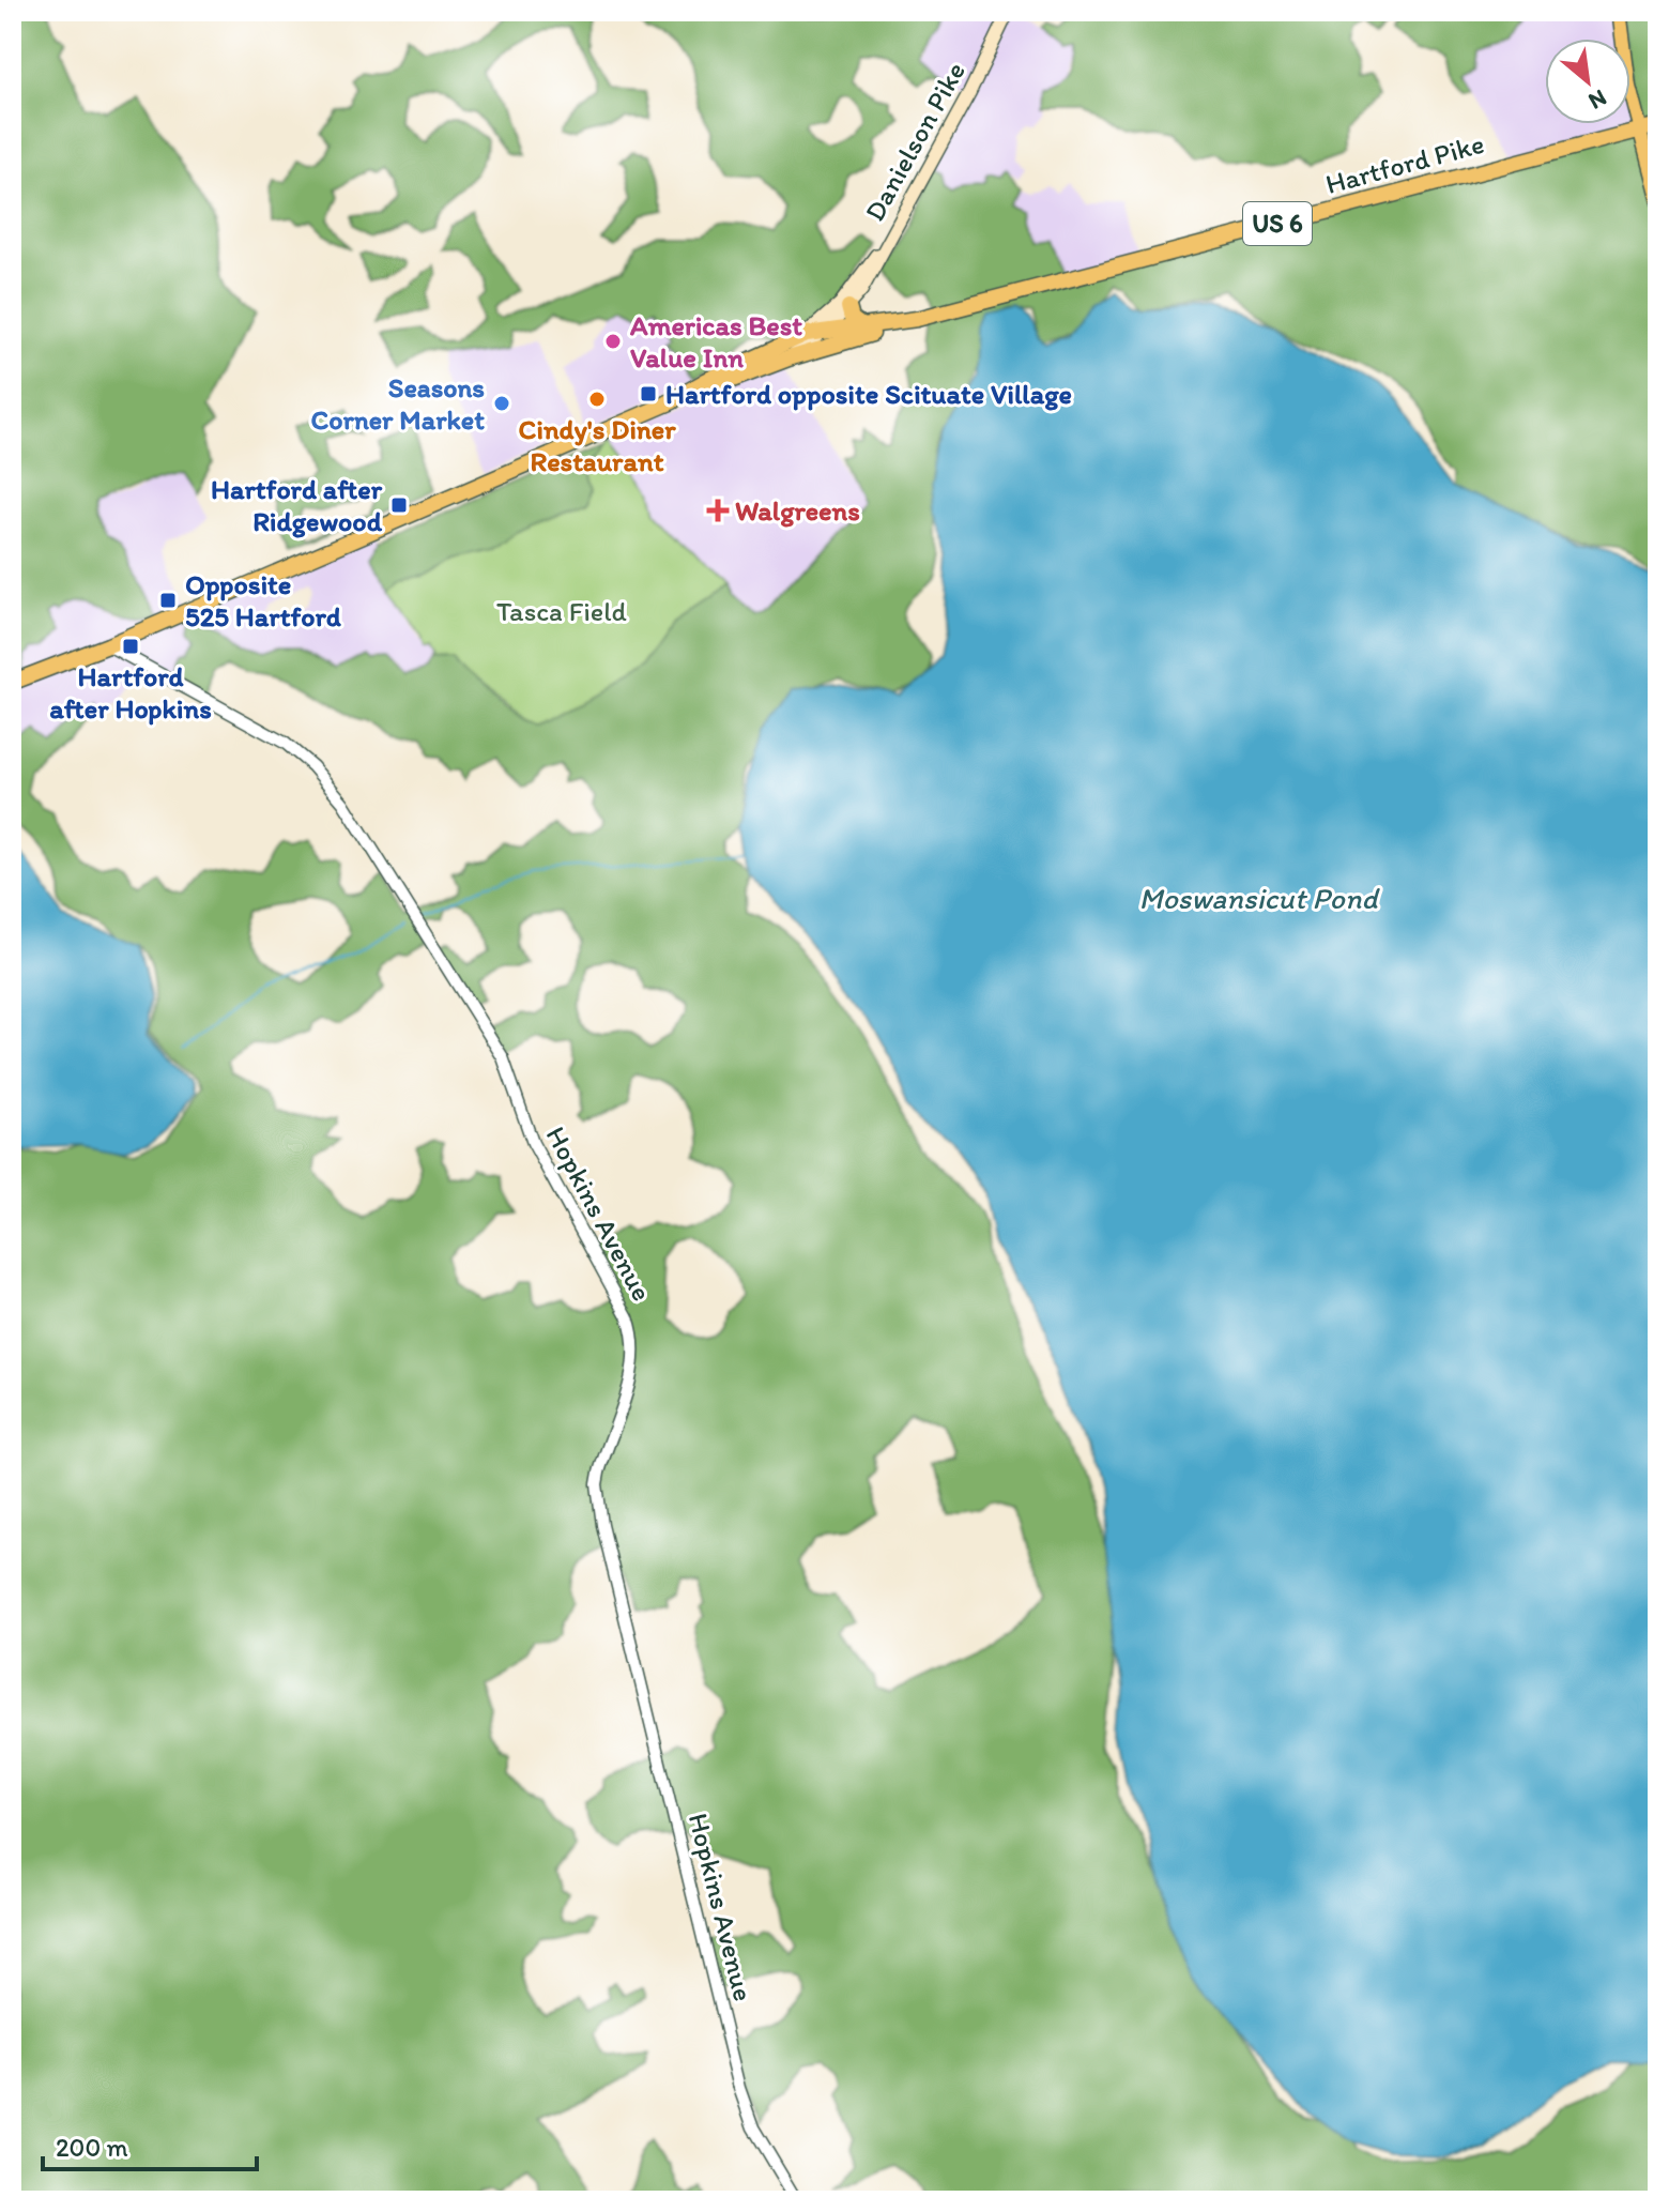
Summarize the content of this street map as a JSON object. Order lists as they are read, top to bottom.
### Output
{
  "streets": {
    "highway": ["Hartford Pike", "US 6"],
    "main road": ["Danielson Pike"],
    "street": ["Hopkins Avenue"]
  },
  "crossings": [
    ["Danielson Pike", "Hartford Pike"],
    ["Hartford Pike", "US 6"],
    ["Hartford Pike", "Hopkins Avenue"],
    ["US 6", "Hopkins Avenue"]
  ],
  "water": ["Moswansicut Pond"],
  "parks": ["Tasca Field"],
  "places": {
    "other": ["Americas Best Value Inn", "Cindy's Diner Restaurant", "Seasons Corner Market"],
    "transit": [
      "Hartford opposite Scituate Village",
      "Hartford after Ridgewood",
      "Opposite 525 Hartford",
      "Hartford after Hopkins"
    ],
    "health": ["Walgreens"]
  },
  "scale_bar": "200 m",
  "north": "bottom right"
}
